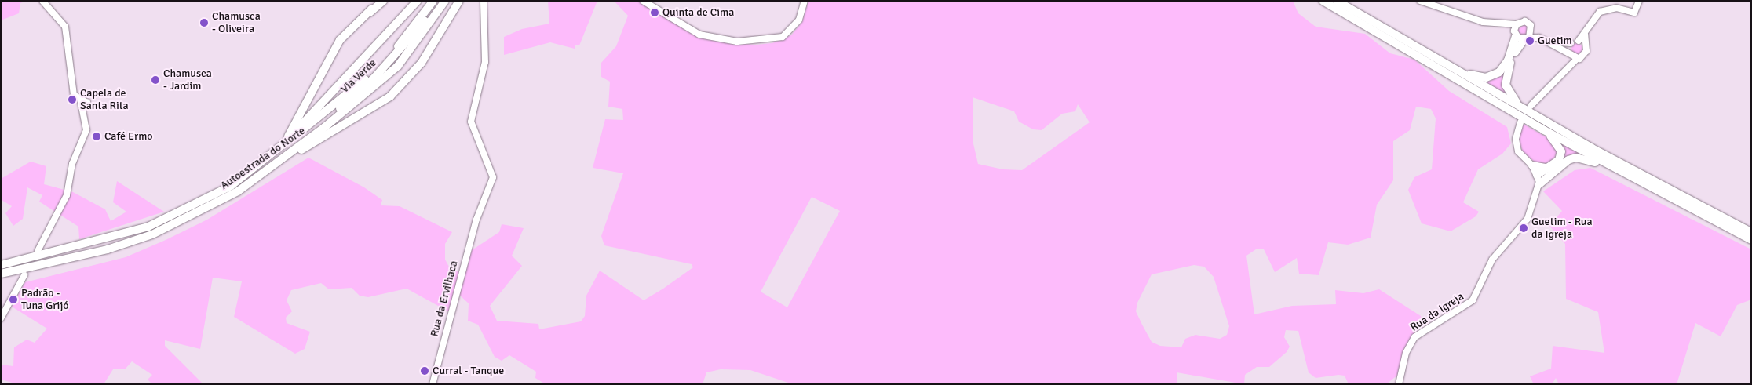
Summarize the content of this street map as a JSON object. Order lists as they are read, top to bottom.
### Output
{
  "streets": {
    "highway": ["Via Verde", "Autoestrada do Norte"],
    "street": ["Rua da Ervilhaca", "Rua da Igreja"]
  },
  "crossings": [
    ["Via Verde", "Autoestrada do Norte"]
  ],
  "places": [
    "Quinta de Cima",
    "Chamusca - Oliveira",
    "Guetim",
    "Chamusca - Jardim",
    "Capela de Santa Rita",
    "Café Ermo",
    "Guetim - Rua da Igreja",
    "Padrão - Tuna Grijó",
    "Curral - Tanque"
  ]
}
